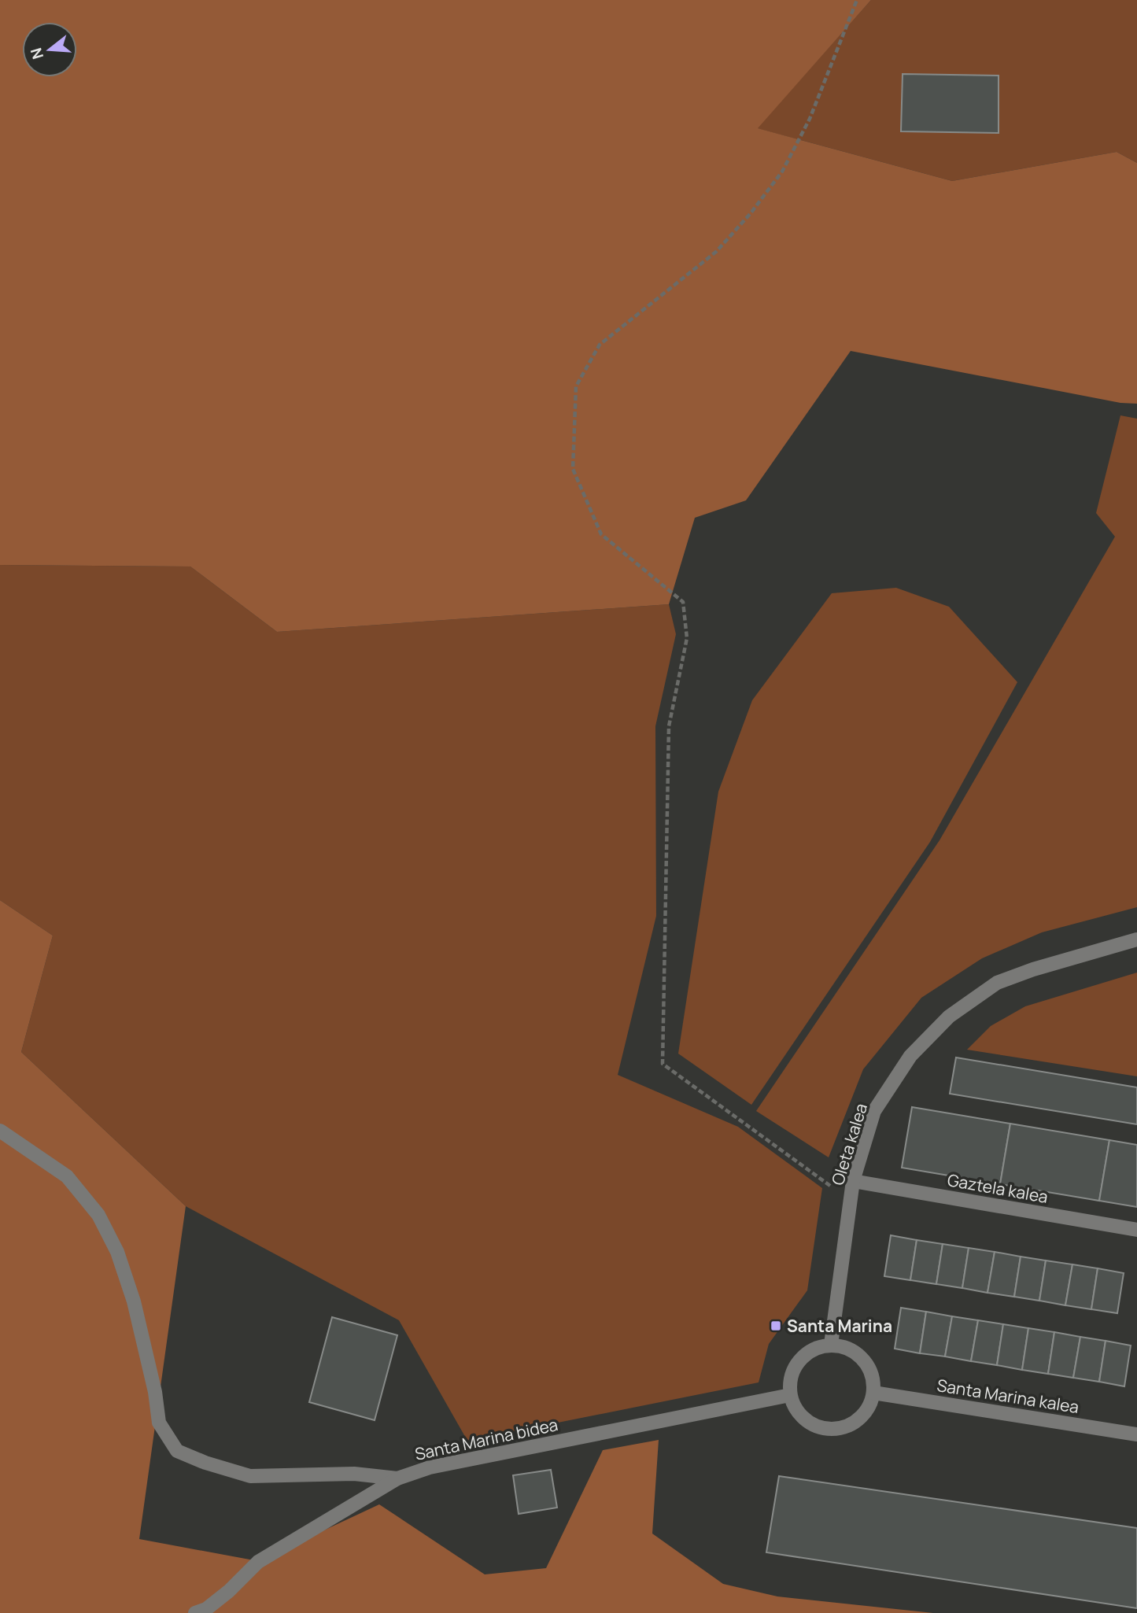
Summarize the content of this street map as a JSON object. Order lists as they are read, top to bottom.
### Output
{
  "streets": {
    "street": [
      "Oleta kalea",
      "Gaztela kalea",
      "Santa Marina kalea",
      "Santa Marina bidea"
    ]
  },
  "crossings": [
    ["Oleta kalea", "Gaztela kalea"],
    ["Oleta kalea", "Santa Marina kalea"],
    ["Oleta kalea", "Santa Marina bidea"],
    ["Santa Marina kalea", "Santa Marina bidea"]
  ],
  "places": {
    "transit": ["Santa Marina"]
  },
  "north": "left"
}
